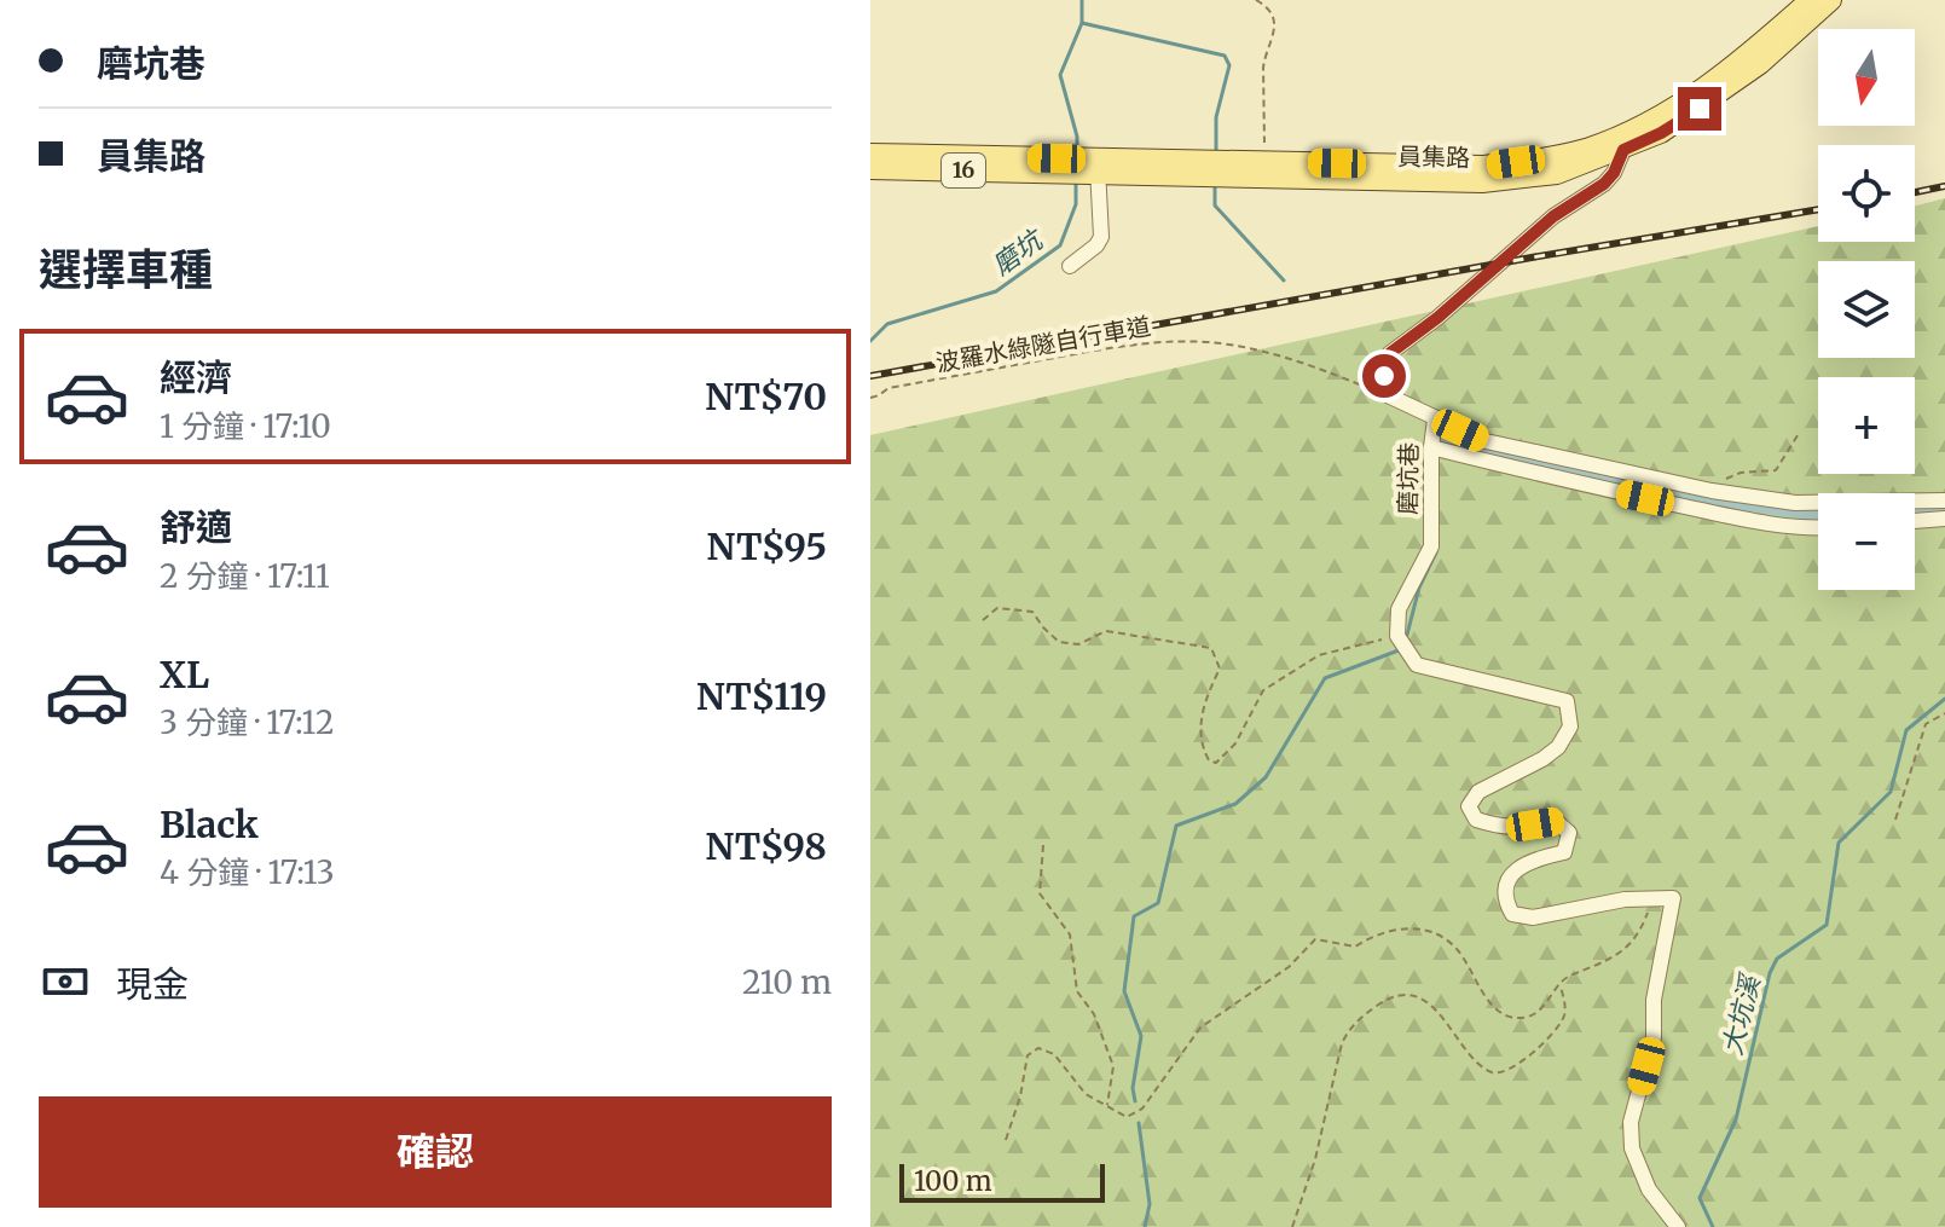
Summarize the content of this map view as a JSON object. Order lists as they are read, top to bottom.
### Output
{
  "streets": {
    "main road": ["員集路", "16"],
    "lane": ["磨坑巷"],
    "path": ["波羅水綠隧自行車道"]
  },
  "crossings": [
    ["員集路", "16"],
    ["波羅水綠隧自行車道", "磨坑巷"]
  ],
  "water": ["磨坑", "大坑溪"],
  "scale_bar": "100 m",
  "north": "bottom",
  "page": {
    "banner": ["磨坑巷", "員集路"],
    "map_buttons": ["+", "−"],
    "heading": "選擇車種",
    "list": [
      {
        "name": "經濟",
        "note": "1 分鐘 · 17:10",
        "value": "NT$70"
      },
      {
        "name": "舒適",
        "note": "2 分鐘 · 17:11",
        "value": "NT$95"
      },
      {
        "name": "XL",
        "note": "3 分鐘 · 17:12",
        "value": "NT$119"
      },
      {
        "name": "Black",
        "note": "4 分鐘 · 17:13",
        "value": "NT$98"
      }
    ],
    "pay": ["現金", "210 m"],
    "buttons": "確認",
    "scale": "100 m"
  }
}
